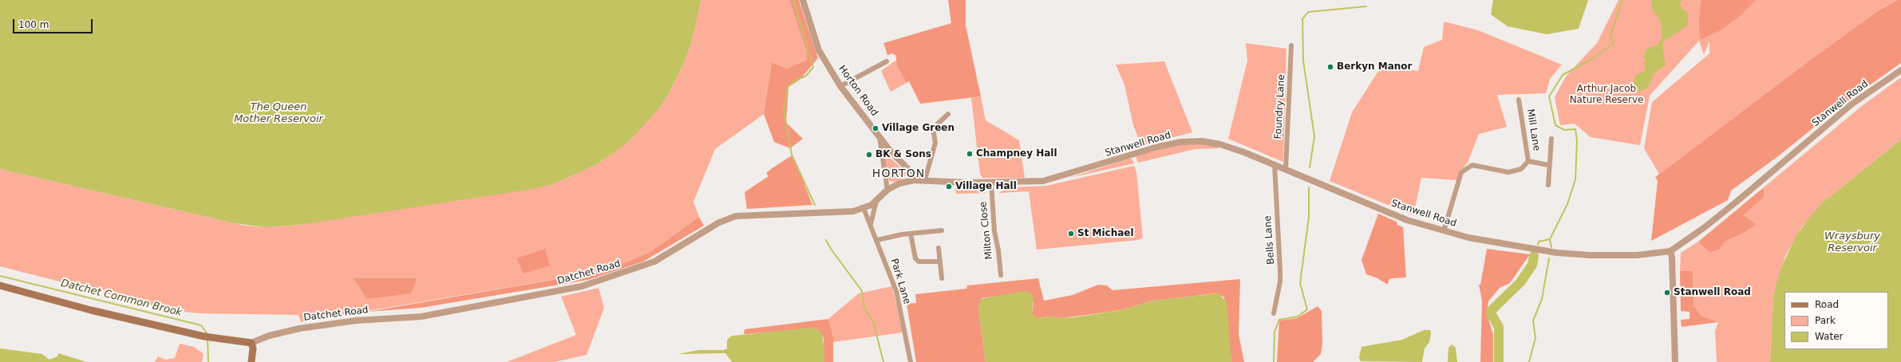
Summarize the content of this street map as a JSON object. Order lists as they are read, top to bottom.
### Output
{
  "streets": {
    "street": [
      "Horton Road",
      "Stanwell Road",
      "Foundry Lane",
      "Mill Lane",
      "Milton Close",
      "Bells Lane",
      "Datchet Road",
      "Park Lane"
    ]
  },
  "crossings": [
    ["Horton Road", "Stanwell Road"],
    ["Horton Road", "Datchet Road"],
    ["Stanwell Road", "Foundry Lane"],
    ["Stanwell Road", "Mill Lane"],
    ["Stanwell Road", "Milton Close"],
    ["Stanwell Road", "Bells Lane"],
    ["Stanwell Road", "Datchet Road"],
    ["Datchet Road", "Park Lane"]
  ],
  "districts": ["HORTON"],
  "water": ["The Queen Mother Reservoir", "Wraysbury Reservoir", "Datchet Common Brook"],
  "parks": ["Arthur Jacob Nature Reserve"],
  "places": [
    "Berkyn Manor",
    "Village Green",
    "Champney Hall",
    "BK & Sons",
    "Village Hall",
    "St Michael",
    "Stanwell Road"
  ],
  "legend": ["Road", "Park", "Water"],
  "scale_bar": "100 m"
}
